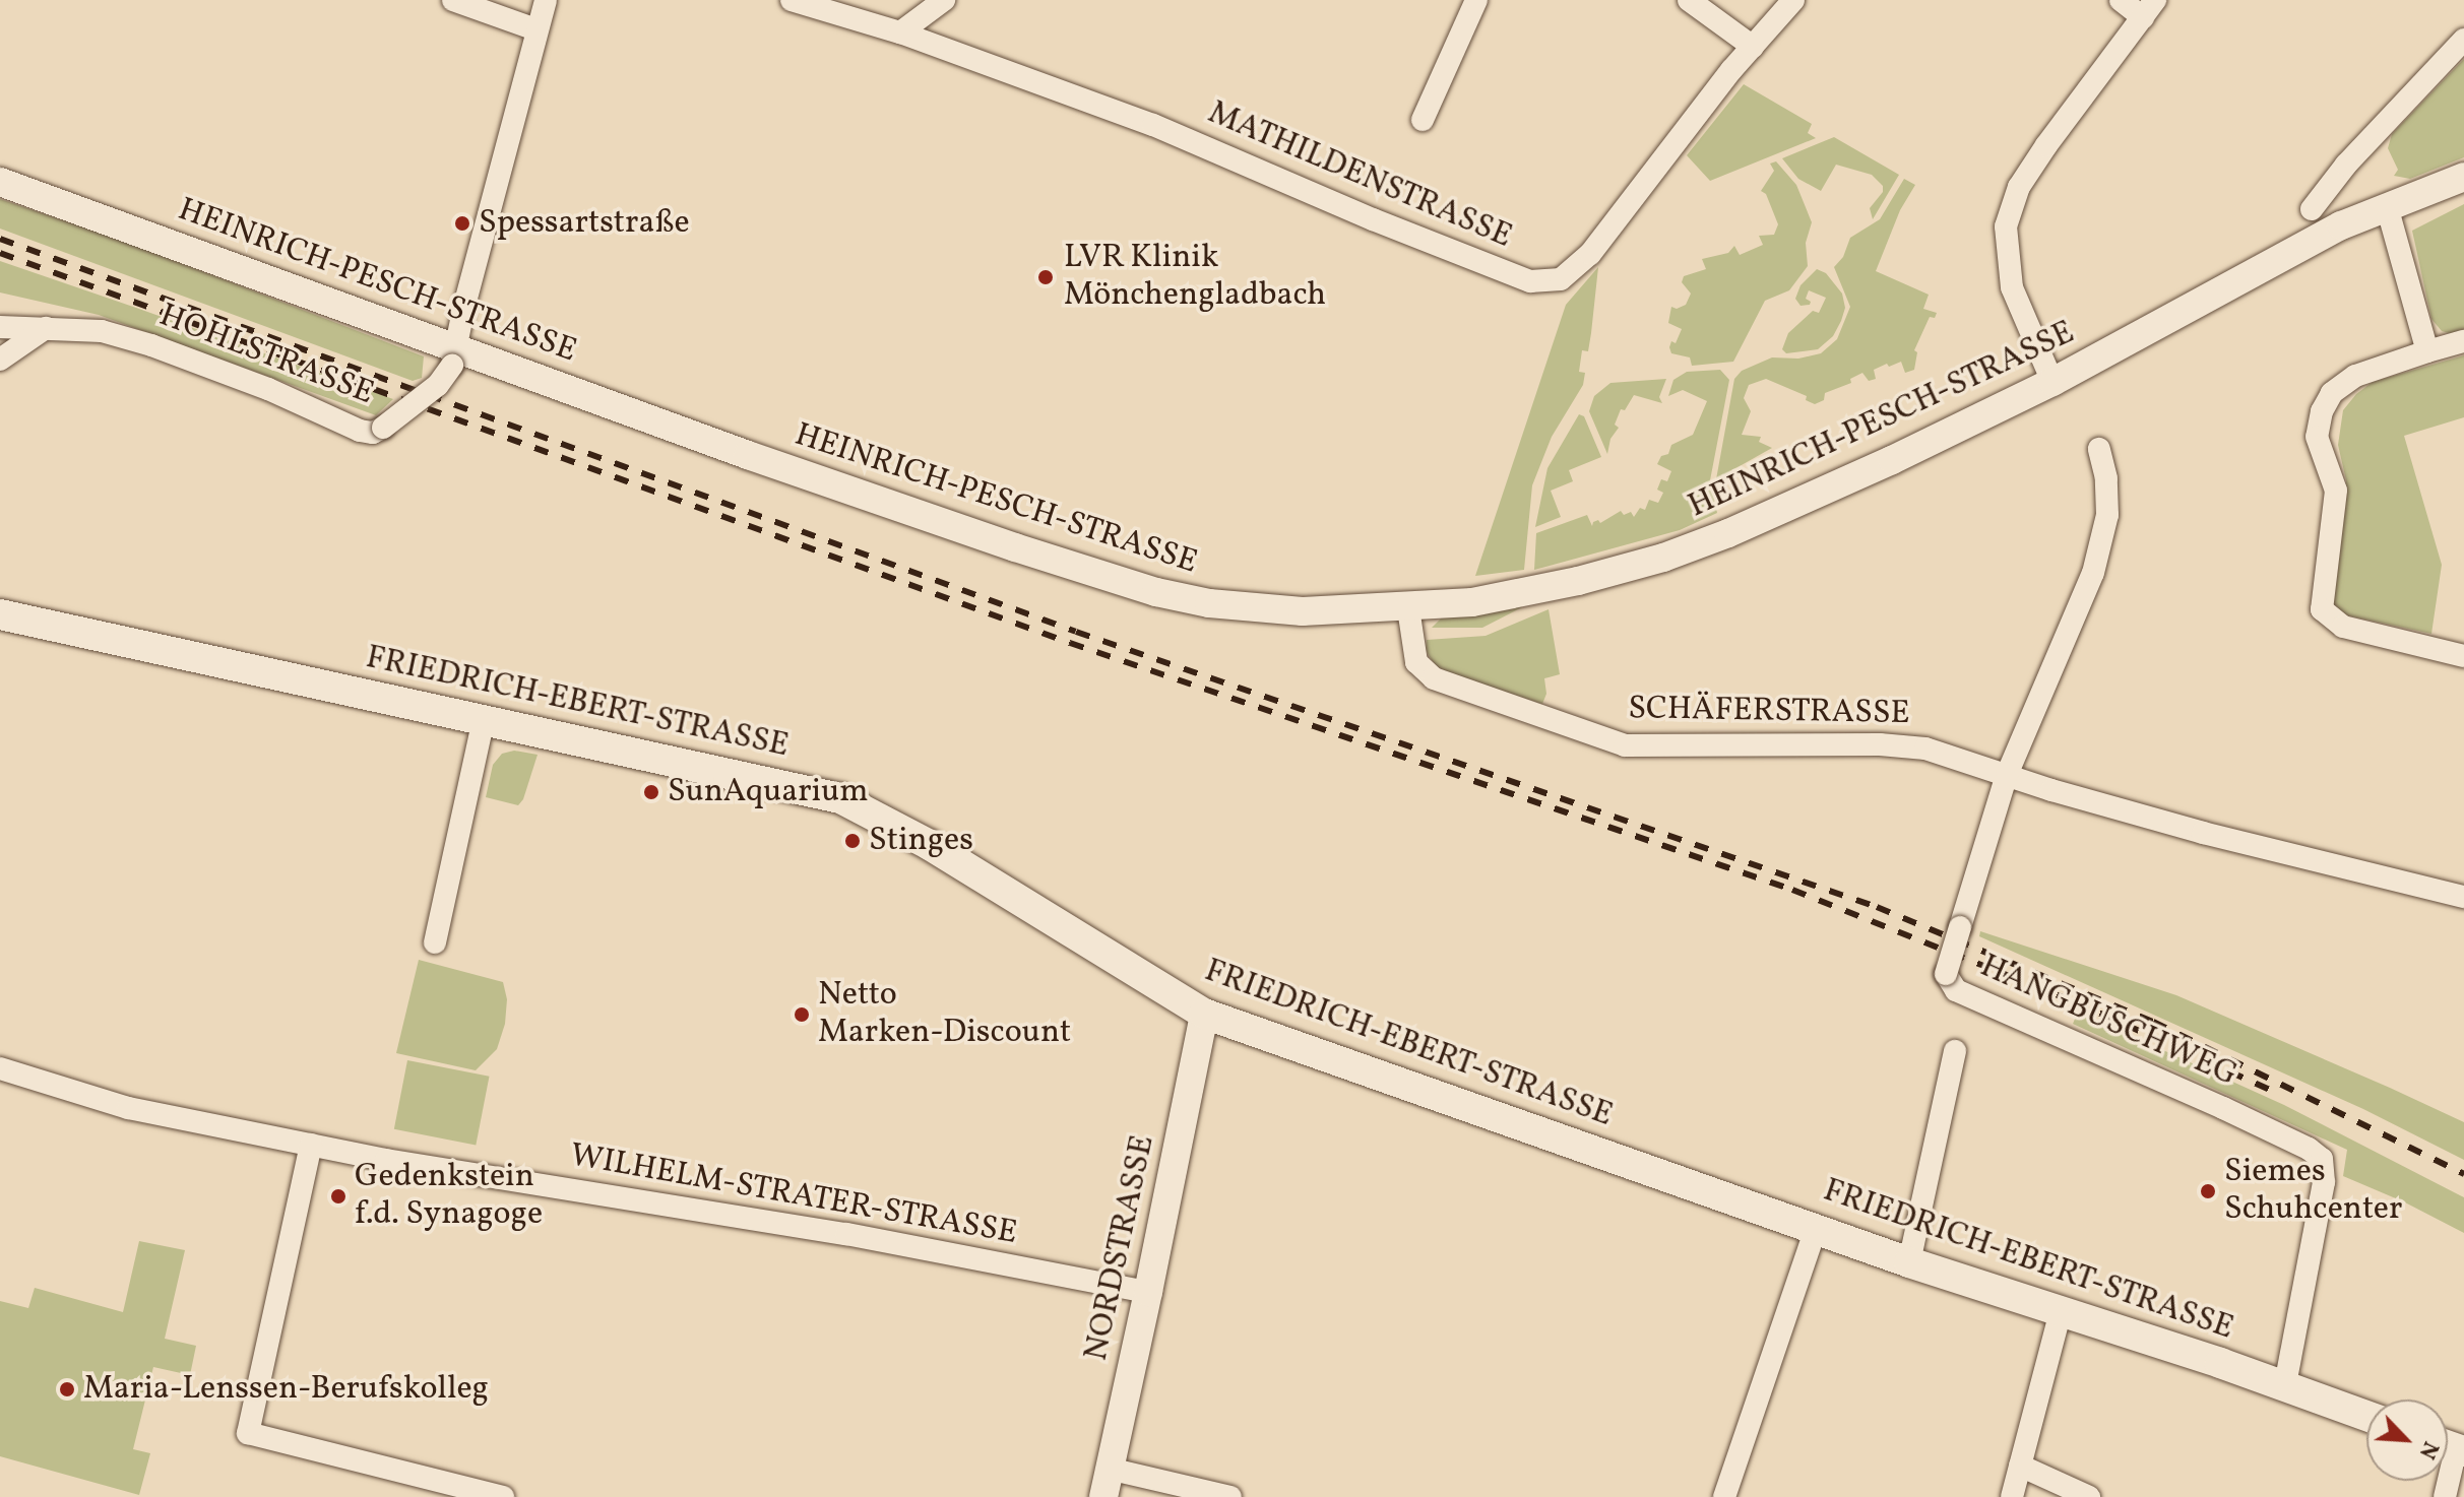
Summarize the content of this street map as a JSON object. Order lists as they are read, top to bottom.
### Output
{
  "streets": {
    "main road": ["FRIEDRICH-EBERT-STRASSE"],
    "street": [
      "MATHILDENSTRASSE",
      "HEINRICH-PESCH-STRASSE",
      "HOHLSTRASSE",
      "SCHÄFERSTRASSE",
      "HANGBUSCHWEG",
      "WILHELM-STRATER-STRASSE",
      "NORDSTRASSE"
    ]
  },
  "crossings": [
    ["HEINRICH-PESCH-STRASSE", "HOHLSTRASSE"],
    ["HEINRICH-PESCH-STRASSE", "SCHÄFERSTRASSE"],
    ["FRIEDRICH-EBERT-STRASSE", "HANGBUSCHWEG"],
    ["FRIEDRICH-EBERT-STRASSE", "NORDSTRASSE"],
    ["SCHÄFERSTRASSE", "HANGBUSCHWEG"],
    ["WILHELM-STRATER-STRASSE", "NORDSTRASSE"]
  ],
  "places": [
    "Spessartstraße",
    "LVR Klinik Mönchengladbach",
    "SunAquarium",
    "Stinges",
    "Netto Marken-Discount",
    "Siemes Schuhcenter",
    "Gedenkstein f.d. Synagoge",
    "Maria-Lenssen-Berufskolleg"
  ],
  "north": "bottom right"
}
